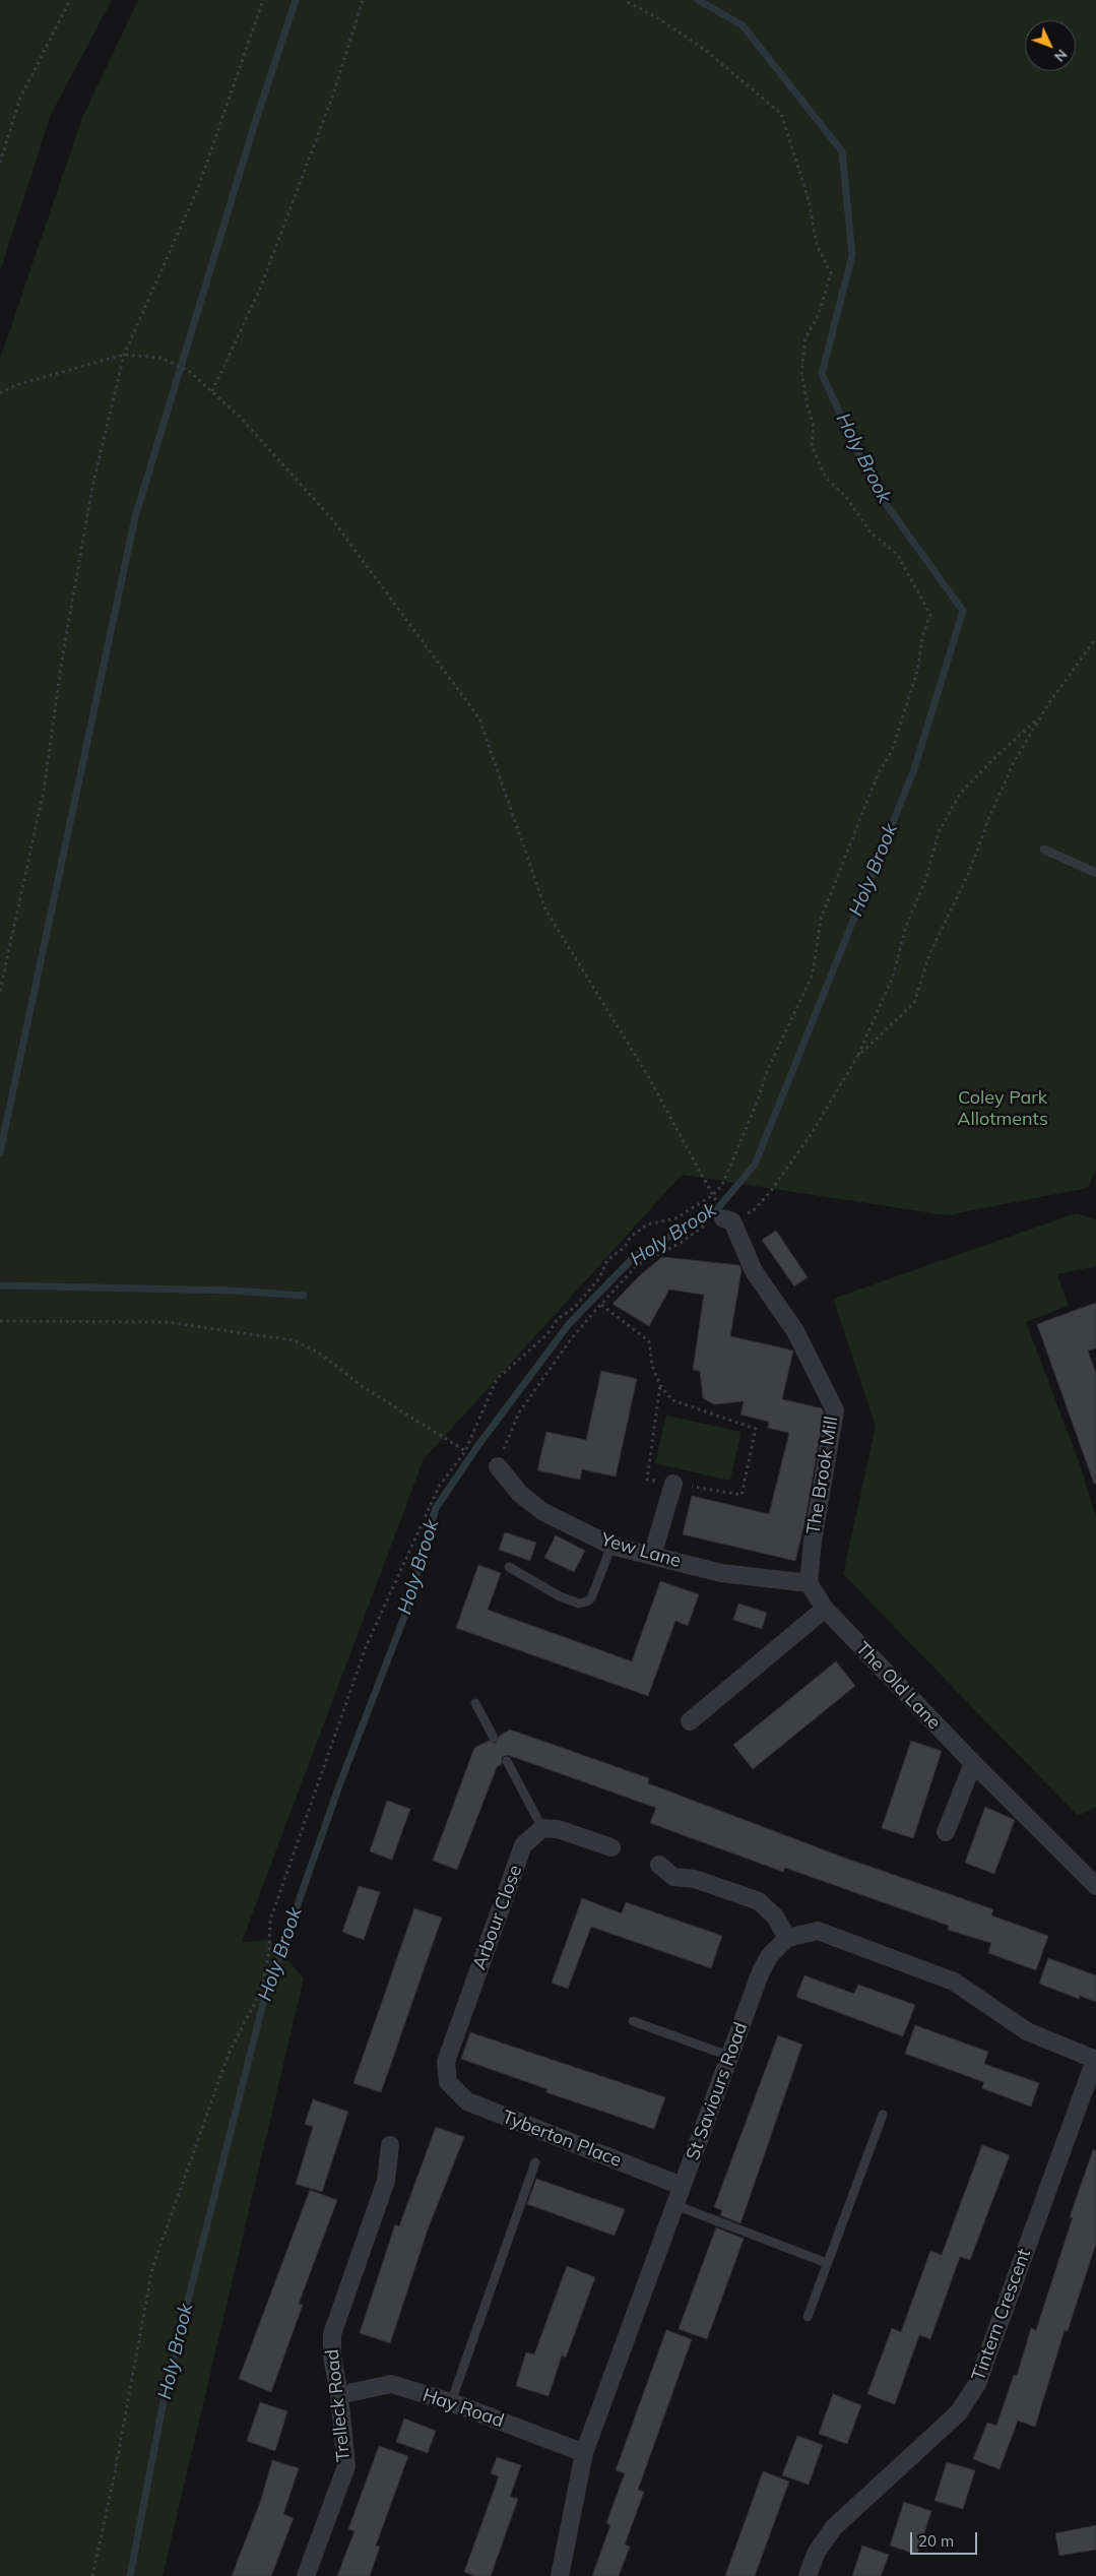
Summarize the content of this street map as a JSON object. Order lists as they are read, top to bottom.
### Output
{
  "streets": {
    "street": [
      "The Brook Mill",
      "Yew Lane",
      "The Old Lane",
      "Arbour Close",
      "St Saviours Road",
      "Tyberton Place",
      "Tintern Crescent",
      "Trelleck Road",
      "Hay Road"
    ]
  },
  "crossings": [
    ["The Brook Mill", "Yew Lane"],
    ["Arbour Close", "Tyberton Place"],
    ["St Saviours Road", "Tyberton Place"],
    ["St Saviours Road", "Hay Road"],
    ["Trelleck Road", "Hay Road"]
  ],
  "water": ["Holy Brook"],
  "parks": ["Coley Park Allotments"],
  "scale_bar": "20 m",
  "north": "bottom right"
}
